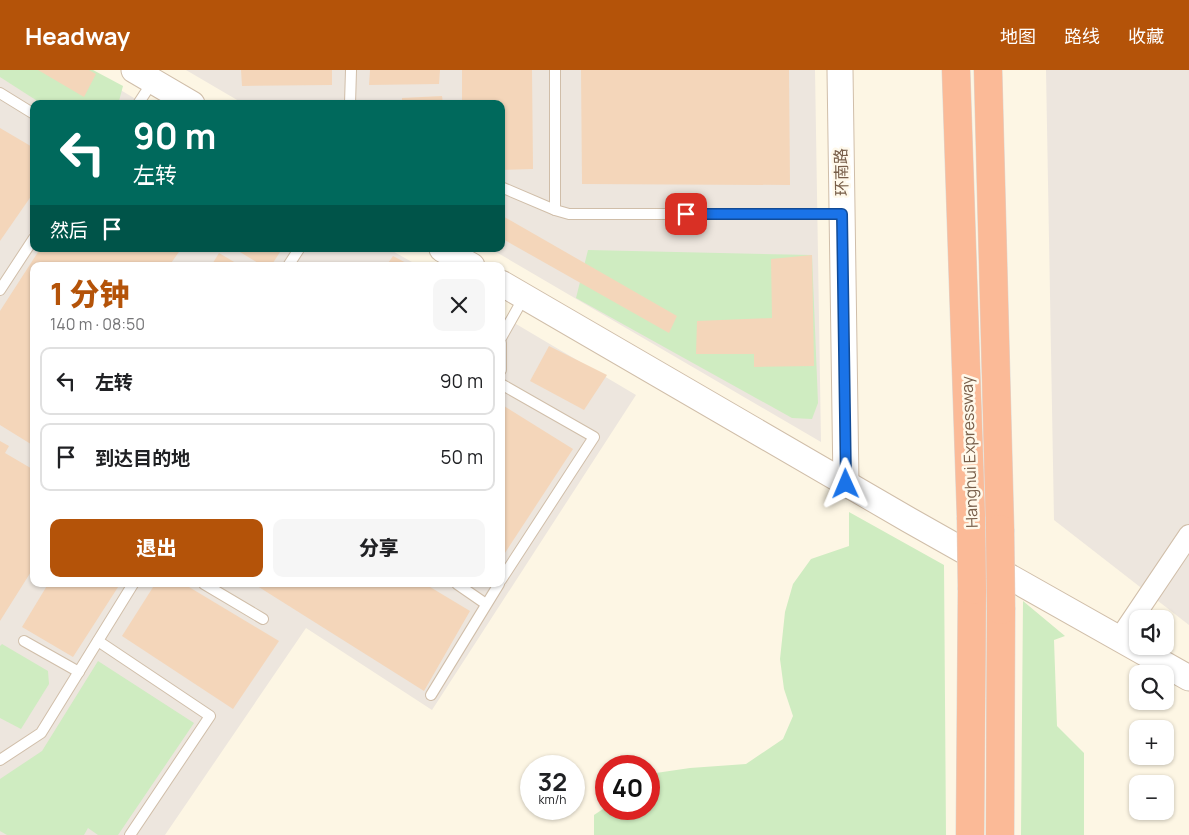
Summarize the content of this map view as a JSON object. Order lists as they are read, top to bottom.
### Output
{
  "streets": {
    "highway": ["Hanghui Expressway"],
    "street": ["环南路"]
  },
  "page": {
    "header": "Headway",
    "nav": ["地图", "路线", "收藏"],
    "turn": ["90 m", "左转"],
    "then": "然后",
    "heading": ["1 分钟", "140 m · 08:50"],
    "list": [
      {
        "name": "左转",
        "value": "90 m"
      },
      {
        "name": "到达目的地",
        "value": "50 m"
      }
    ],
    "buttons": ["退出", "分享"],
    "map_buttons": ["+", "−"],
    "speed": "32 km/h",
    "limit": "40"
  }
}
